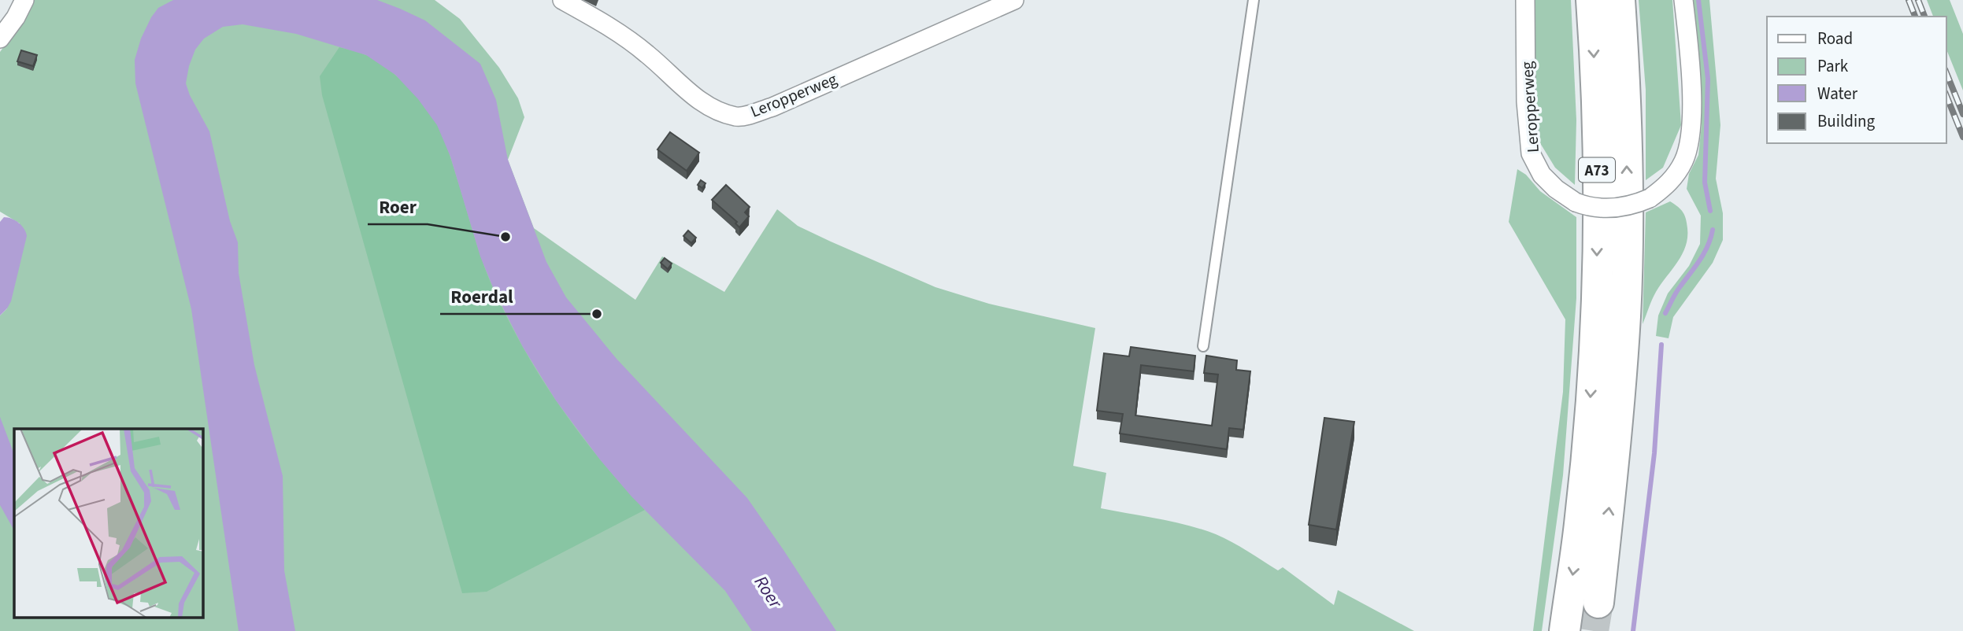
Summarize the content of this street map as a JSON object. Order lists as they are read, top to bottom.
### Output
{
  "streets": {
    "highway": ["A73"],
    "street": ["Leropperweg"]
  },
  "water": ["Roer"],
  "places": ["Roer", "Roerdal"],
  "legend": [
    "Road",
    "Park",
    "Water",
    "Building"
  ]
}
